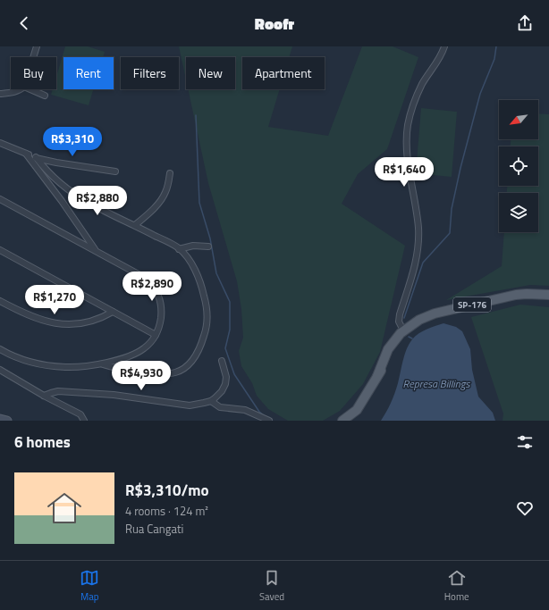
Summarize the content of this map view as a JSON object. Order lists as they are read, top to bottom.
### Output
{
  "streets": {
    "main road": ["SP-176"]
  },
  "water": ["Represa Billings"],
  "north": "bottom left",
  "page": {
    "header": "Roofr",
    "chip": [
      "Buy",
      "Rent",
      "Filters",
      "New",
      "Apartment"
    ],
    "price": [
      "R$3,310",
      "R$1,640",
      "R$2,880",
      "R$2,890",
      "R$1,270",
      "R$4,930"
    ],
    "heading": "6 homes",
    "list": [
      {
        "name": "R$3,310/mo",
        "note": "4 rooms · 124 m² · Rua Cangati"
      }
    ],
    "tabs": ["Map", "Saved", "Home"]
  }
}
